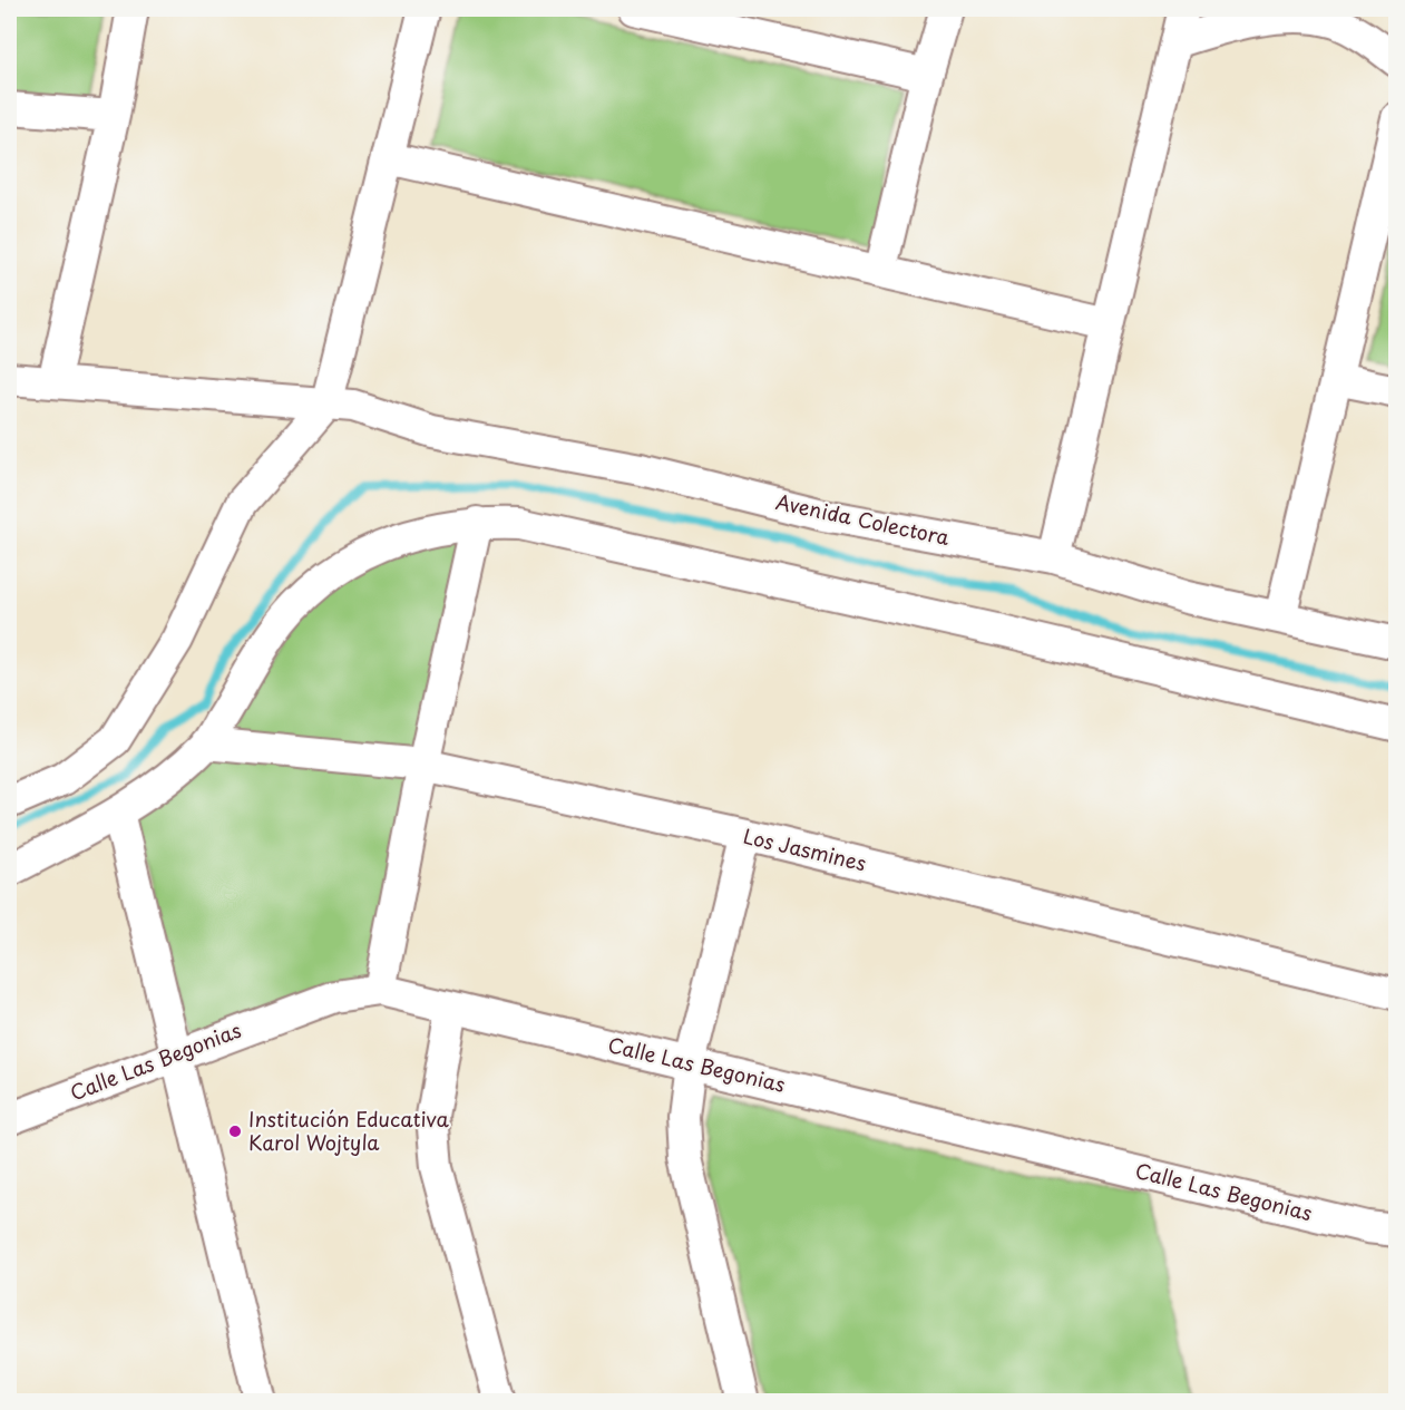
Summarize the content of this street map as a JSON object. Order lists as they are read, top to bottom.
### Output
{
  "streets": {
    "street": ["Avenida Colectora", "Los Jasmines", "Calle Las Begonias"]
  },
  "places": ["Institución Educativa Karol Wojtyla"]
}
